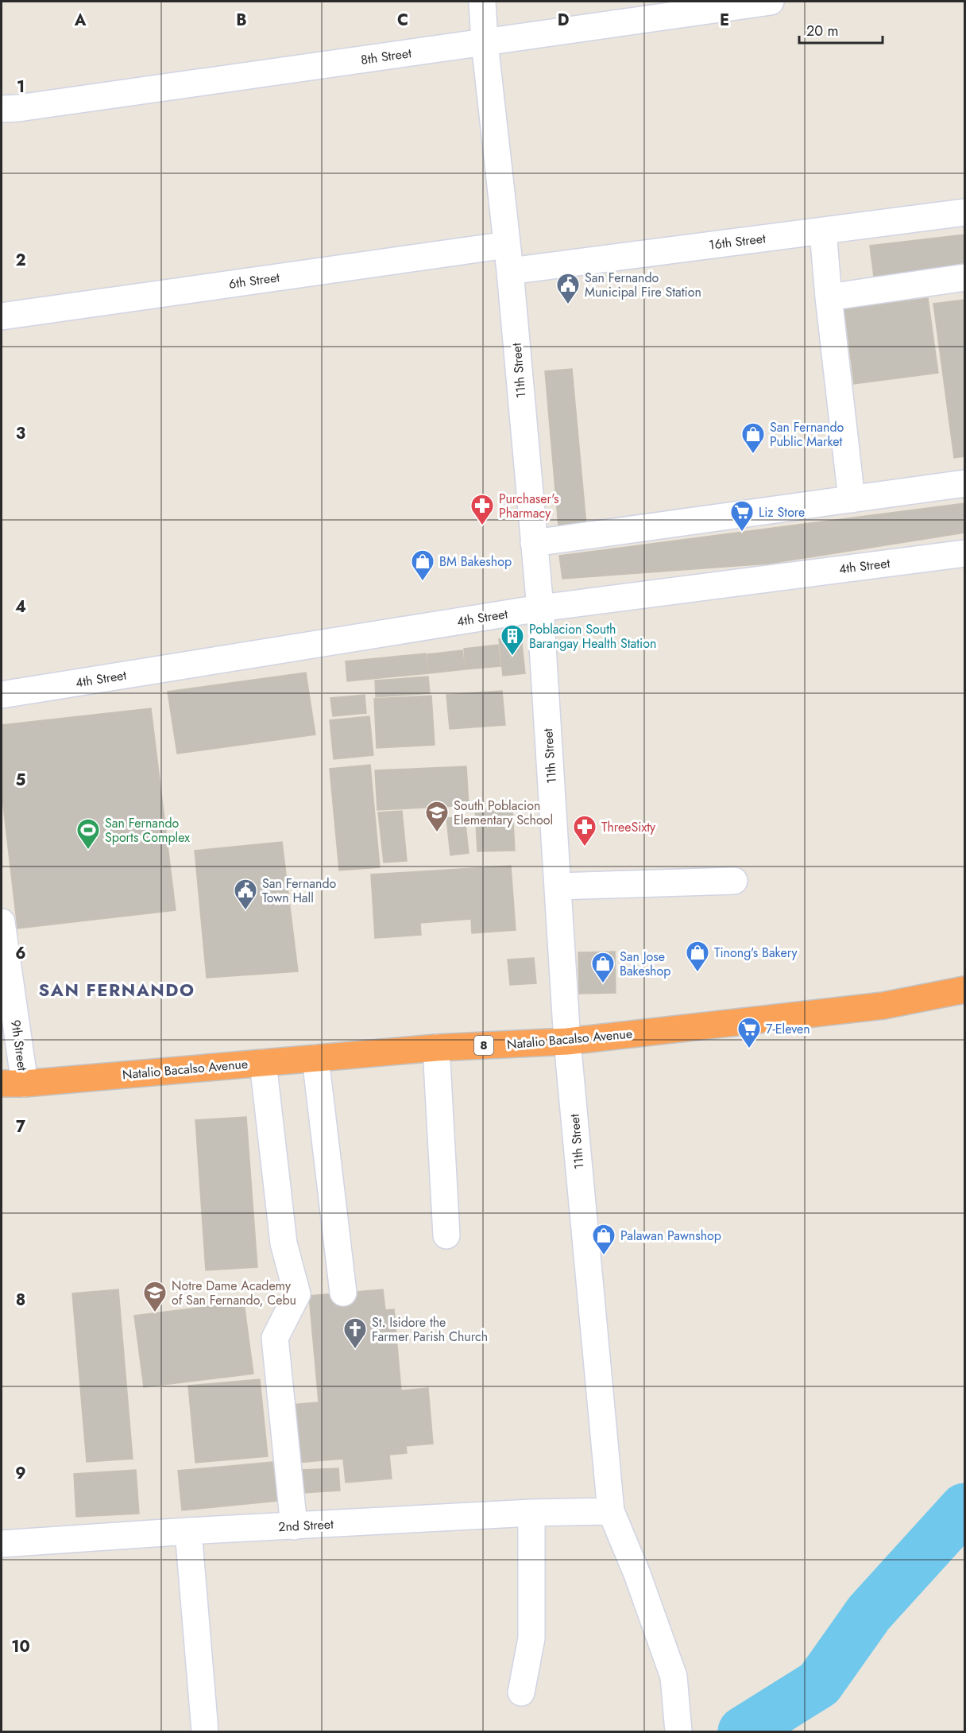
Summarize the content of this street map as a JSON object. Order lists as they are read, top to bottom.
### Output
{
  "streets": {
    "highway": ["Natalio Bacalso Avenue", "8"],
    "street": [
      "8th Street",
      "16th Street",
      "6th Street",
      "11th Street",
      "4th Street",
      "9th Street",
      "2nd Street"
    ]
  },
  "crossings": [
    ["8th Street", "11th Street"],
    ["16th Street", "11th Street"],
    ["6th Street", "11th Street"],
    ["11th Street", "4th Street"],
    ["11th Street", "Natalio Bacalso Avenue"],
    ["11th Street", "2nd Street"],
    ["Natalio Bacalso Avenue", "9th Street"]
  ],
  "districts": ["SAN FERNANDO"],
  "places": {
    "public building": ["San Fernando Municipal Fire Station", "San Fernando Town Hall"],
    "shop": [
      "San Fernando Public Market",
      "BM Bakeshop",
      "Tinong's Bakery",
      "San Jose Bakeshop",
      "Palawan Pawnshop"
    ],
    "pharmacy": ["Purchaser's Pharmacy", "ThreeSixty"],
    "supermarket": ["Liz Store", "7-Eleven"],
    "building": ["Poblacion South Barangay Health Station"],
    "school or university": ["South Poblacion Elementary School", "Notre Dame Academy of San Fernando, Cebu"],
    "sports": ["San Fernando Sports Complex"],
    "church": ["St. Isidore the Farmer Parish Church"]
  },
  "scale_bar": "20 m",
  "grid": {
    "columns": [
      "A",
      "B",
      "C",
      "D",
      "E"
    ],
    "rows": [
      "1",
      "2",
      "3",
      "4",
      "5",
      "6",
      "7",
      "8",
      "9",
      "10"
    ]
  }
}
